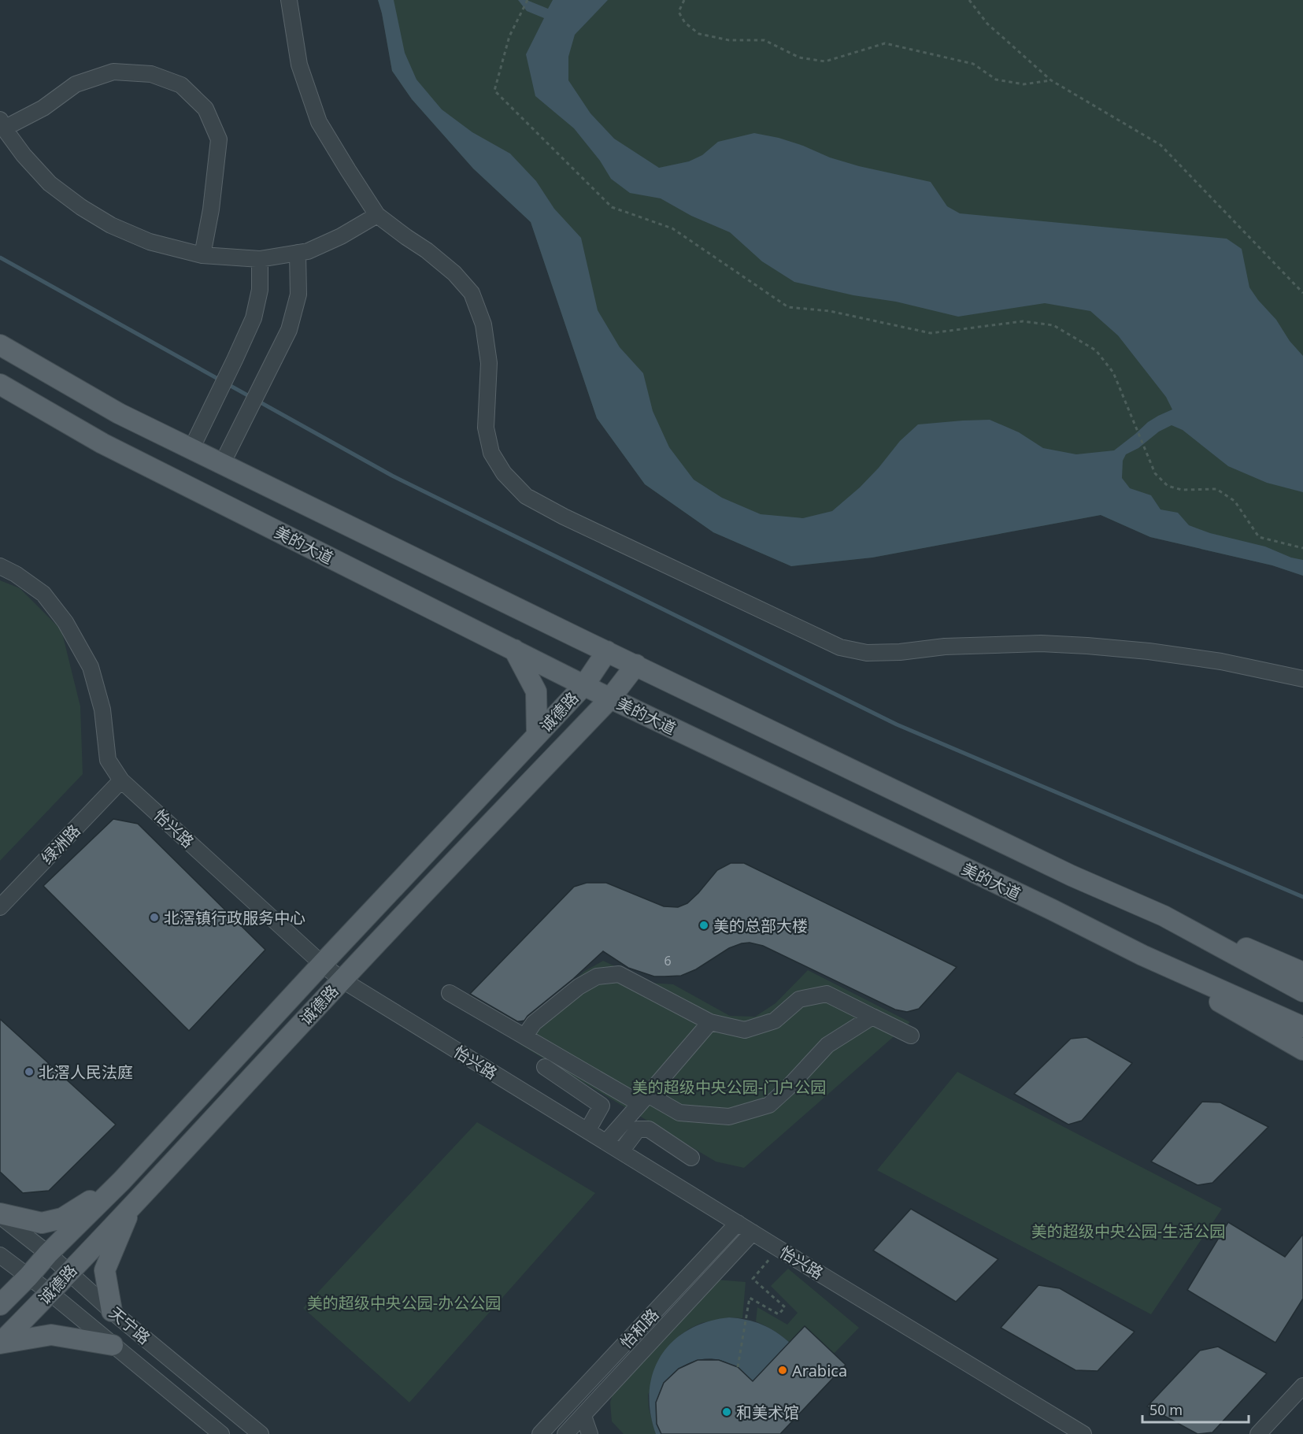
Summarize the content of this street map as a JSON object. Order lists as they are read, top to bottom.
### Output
{
  "streets": {
    "main road": ["美的大道", "诚德路"],
    "street": [
      "怡兴路",
      "绿洲路",
      "天宁路",
      "怡和路"
    ]
  },
  "crossings": [
    ["美的大道", "诚德路"],
    ["诚德路", "怡兴路"],
    ["诚德路", "天宁路"],
    ["怡兴路", "绿洲路"],
    ["怡兴路", "怡和路"]
  ],
  "parks": ["美的超级中央公园-门户公园", "美的超级中央公园-生活公园", "美的超级中央公园-办公公园"],
  "places": [
    "北滘镇行政服务中心",
    "美的总部大楼",
    "北滘人民法庭",
    "Arabica",
    "和美术馆"
  ],
  "house_numbers": ["6"],
  "scale_bar": "50 m"
}
